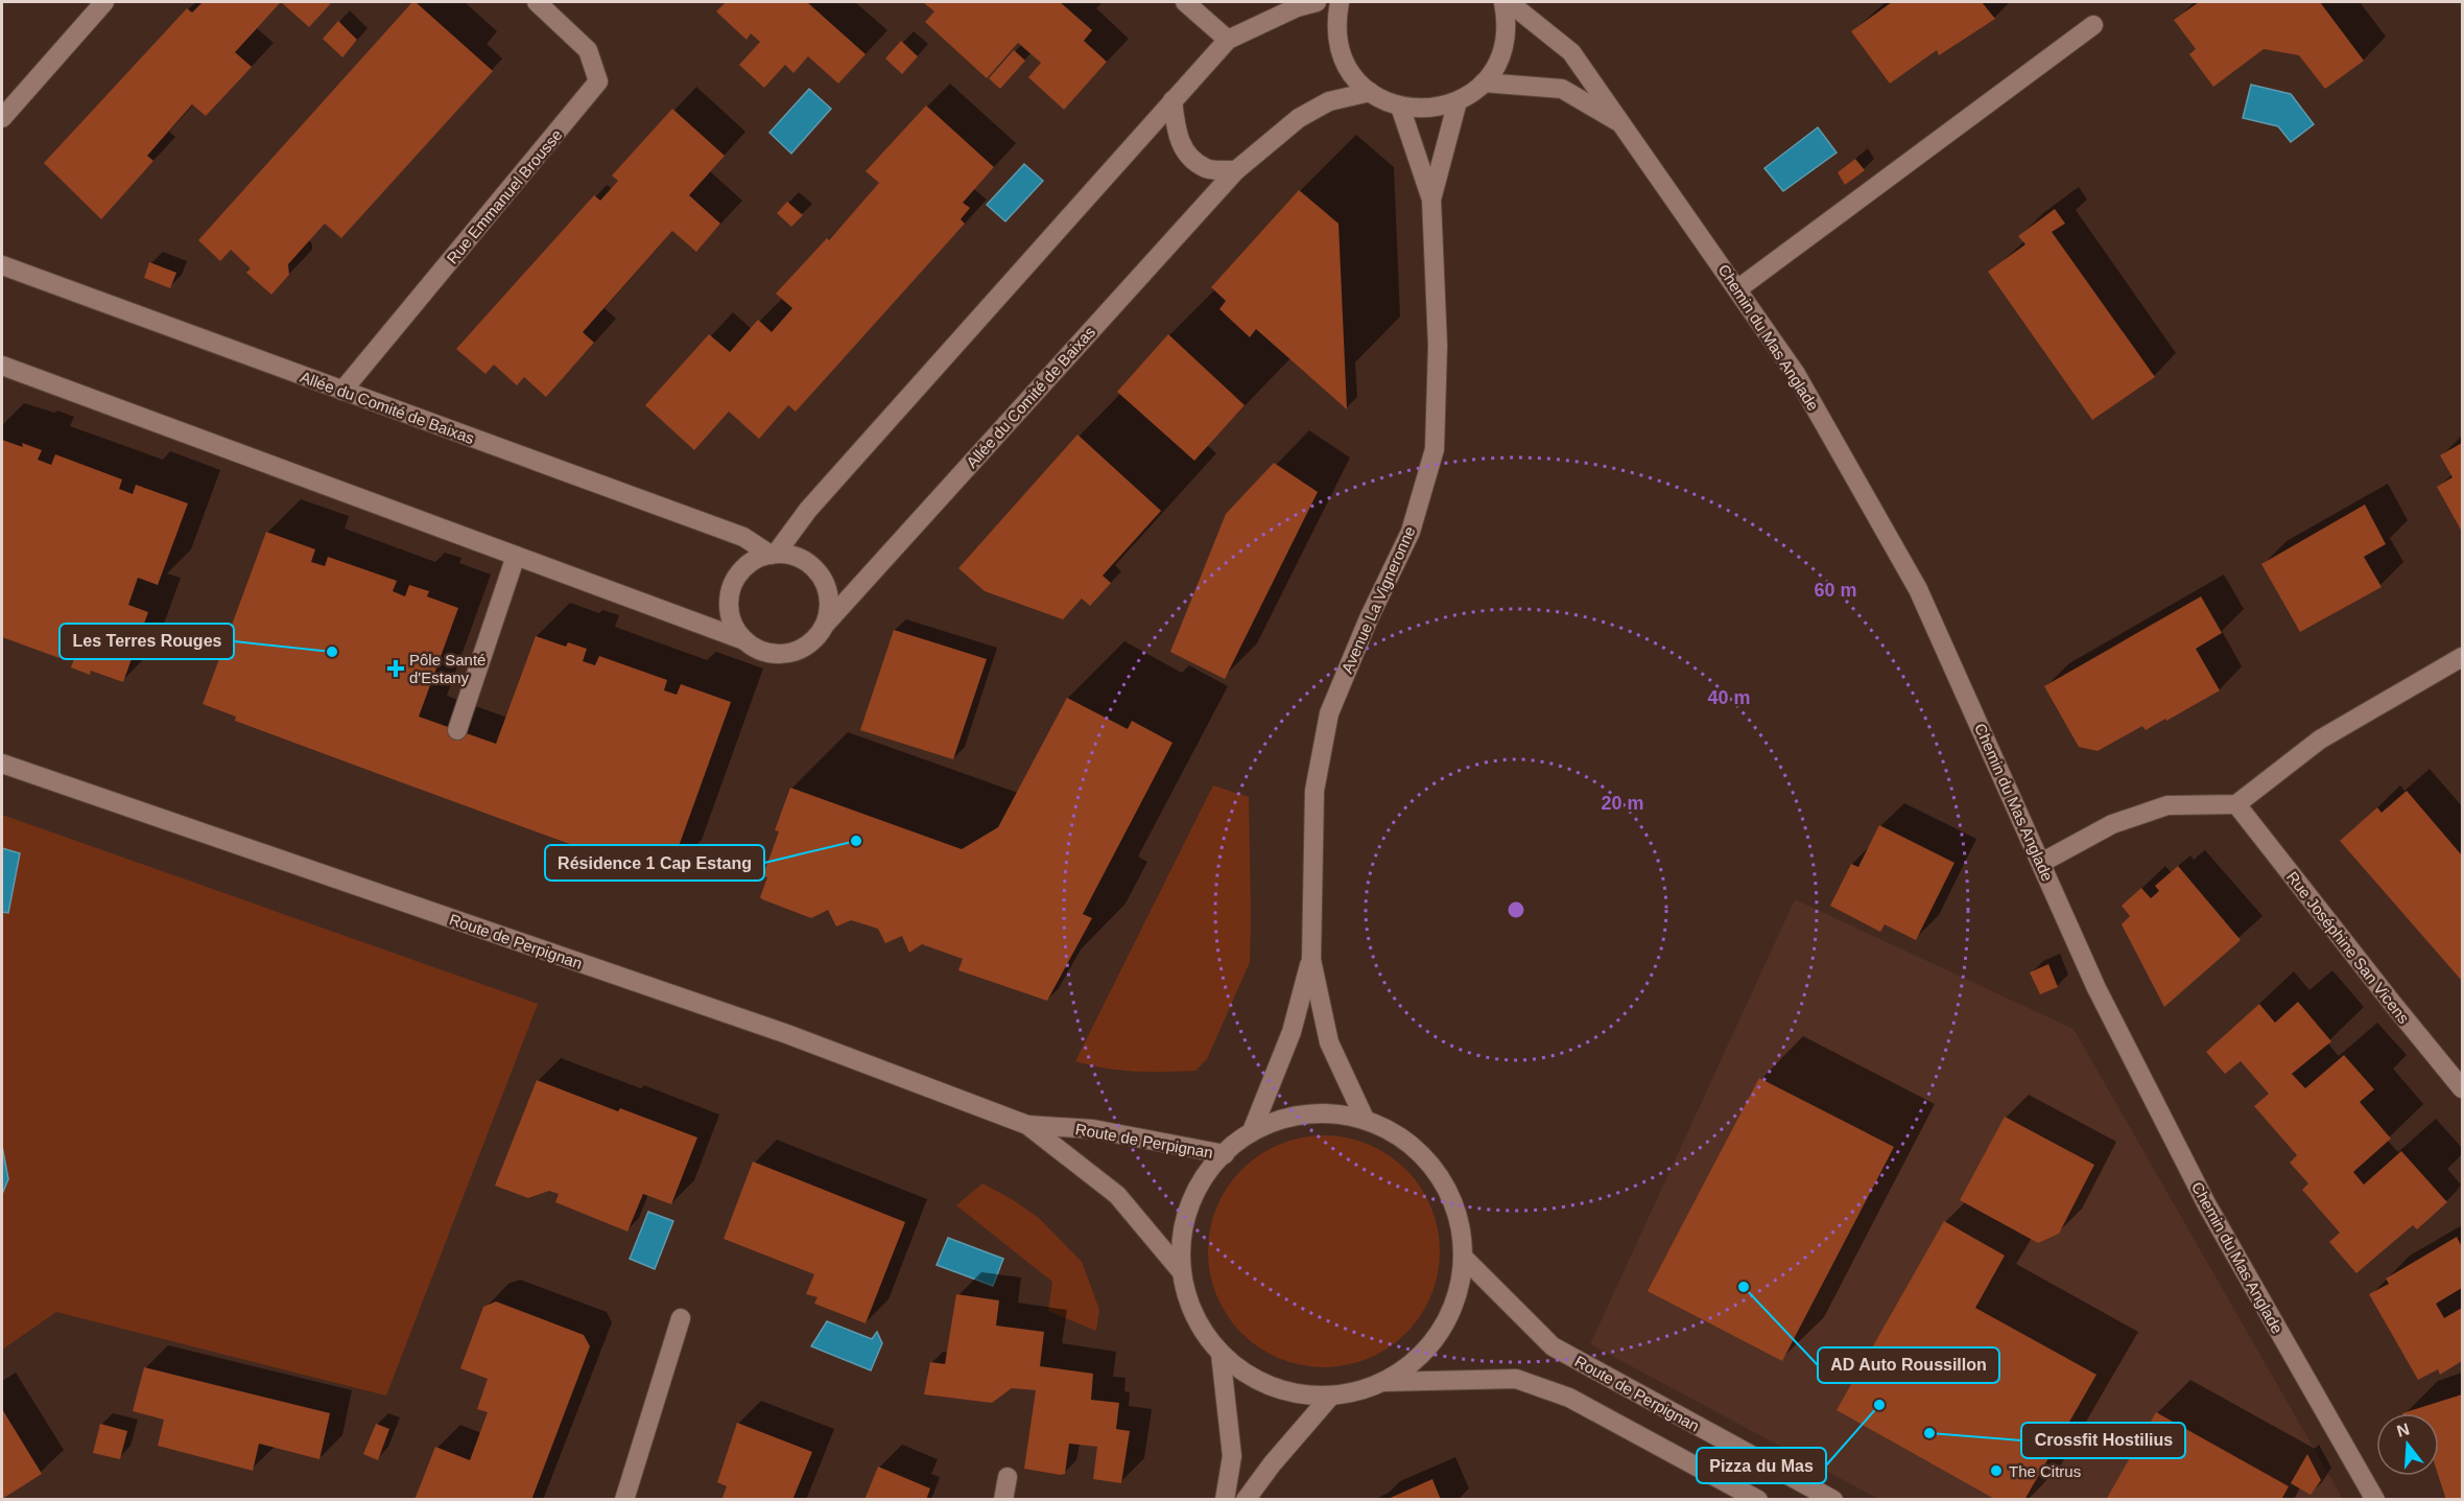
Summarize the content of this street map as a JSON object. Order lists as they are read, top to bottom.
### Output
{
  "streets": {
    "street": [
      "Rue Emmanuel Brousse",
      "Chemin du Mas Anglade",
      "Allée du Comité de Baixas",
      "Avenue La Vigneronne",
      "Route de Perpignan",
      "Rue Joséphine San Vicens"
    ]
  },
  "crossings": [
    ["Rue Emmanuel Brousse", "Allée du Comité de Baixas"]
  ],
  "places": {
    "other": [
      "Les Terres Rouges",
      "Résidence 1 Cap Estang",
      "AD Auto Roussillon",
      "Pizza du Mas",
      "Crossfit Hostilius",
      "The Citrus"
    ],
    "health": ["Pôle Santé d'Estany"]
  },
  "north": "top",
  "rings": ["60 m", "40 m", "20 m"]
}
